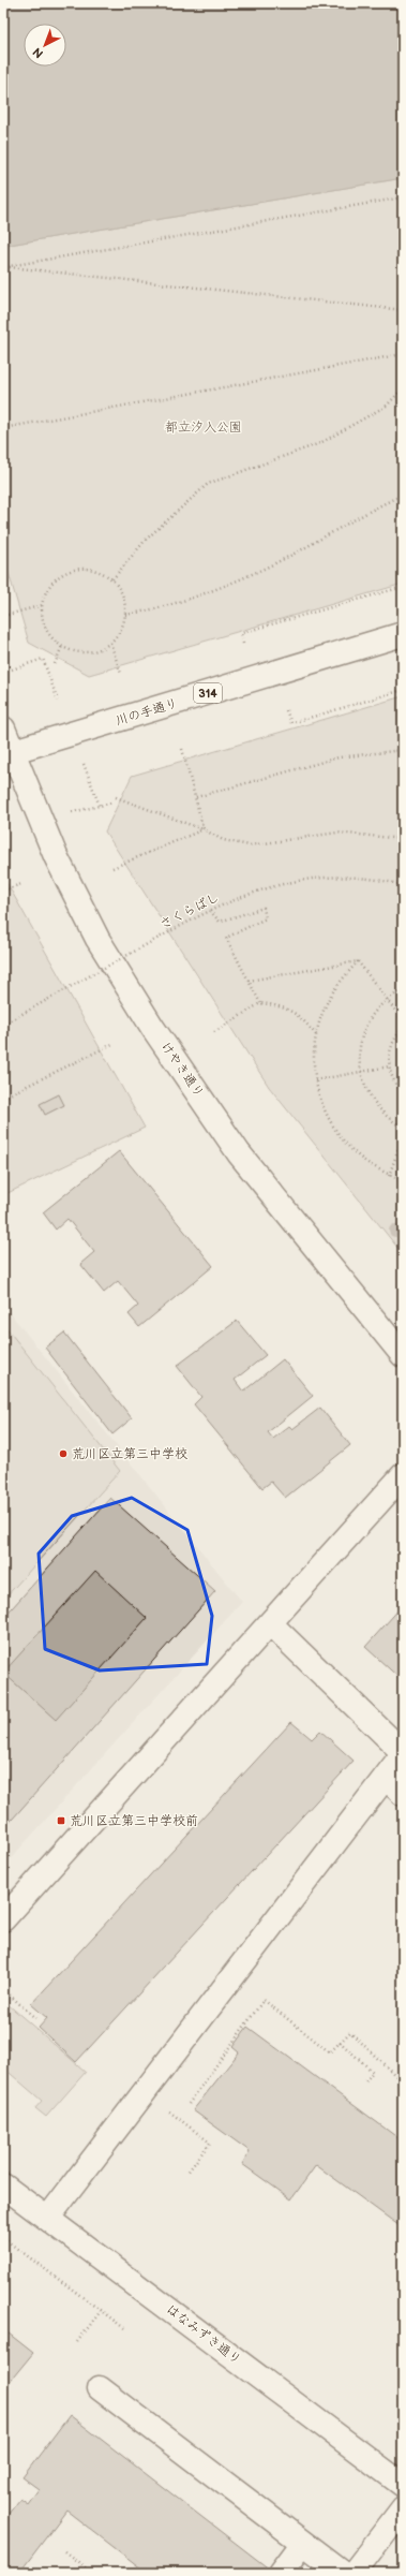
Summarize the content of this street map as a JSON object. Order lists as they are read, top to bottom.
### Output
{
  "streets": {
    "street": [
      "314",
      "川の手通り",
      "けやき通り",
      "はなみずき通り"
    ],
    "path": ["さくらばし"]
  },
  "crossings": [
    ["川の手通り", "けやき通り"]
  ],
  "parks": ["都立汐入公園"],
  "places": {
    "other": ["荒川区立第三中学校"],
    "transit": ["荒川区立第三中学校前"]
  },
  "north": "bottom left"
}
